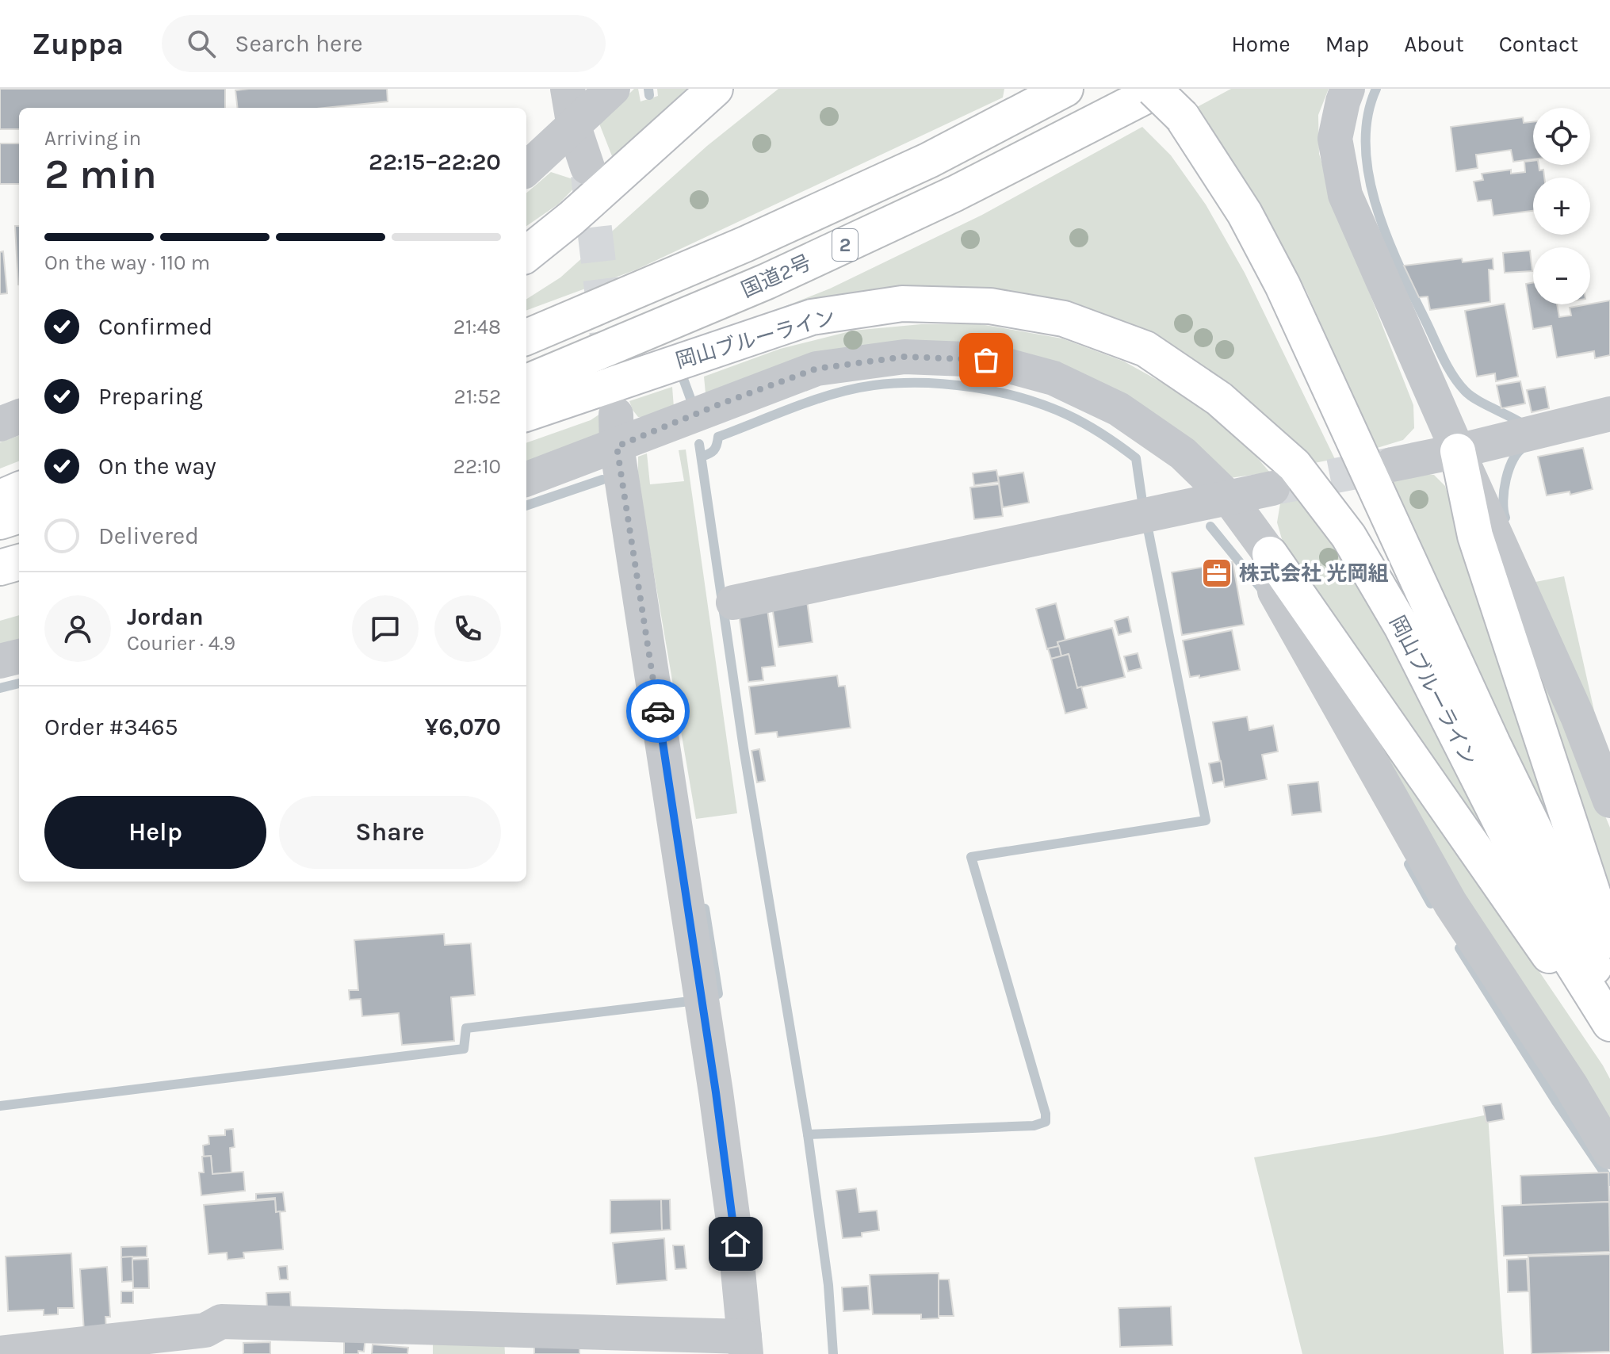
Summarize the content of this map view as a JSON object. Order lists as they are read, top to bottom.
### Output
{
  "streets": {
    "main road": ["2", "国道2号", "岡山ブルーライン"]
  },
  "places": {
    "office": ["株式会社 光岡組"]
  },
  "page": {
    "header": "Zuppa",
    "search": "Search here",
    "nav": [
      "Home",
      "Map",
      "About",
      "Contact"
    ],
    "map_buttons": ["+", "−"],
    "heading": ["2 min", "Arriving in", "22:15–22:20"],
    "panel": [
      "Jordan",
      "Courier · 4.9",
      "Order #3465",
      "¥6,070"
    ],
    "bar": "On the way · 110 m",
    "list": [
      ["Confirmed", "21:48"],
      ["Preparing", "21:52"],
      ["On the way", "22:10"],
      "Delivered"
    ],
    "buttons": ["Help", "Share"]
  }
}
